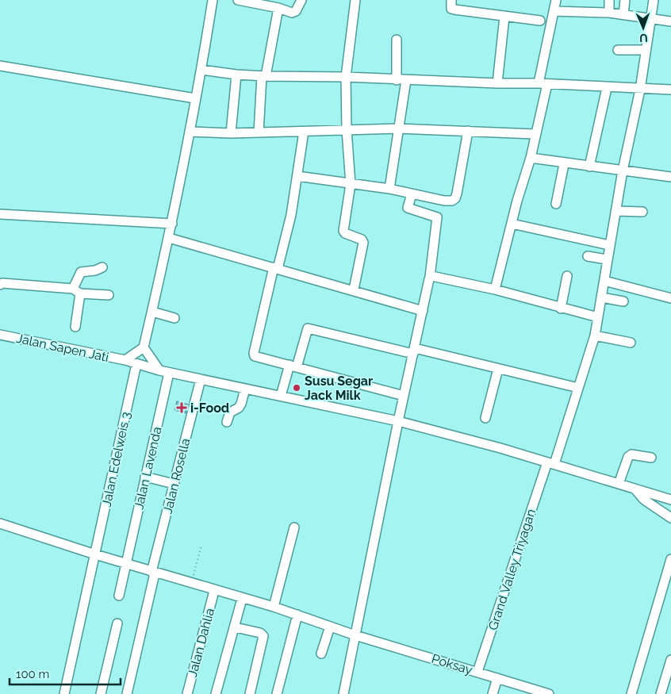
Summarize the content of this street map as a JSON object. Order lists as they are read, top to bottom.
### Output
{
  "streets": {
    "street": [
      "Jalan Sapen Jati",
      "Jalan Edelweis 3",
      "Jalan Lavenda",
      "Jalan Rosella",
      "Grand Valley Triyagan",
      "Jalan Dahlia",
      "Poksay"
    ]
  },
  "crossings": [
    ["Jalan Sapen Jati", "Jalan Edelweis 3"],
    ["Jalan Sapen Jati", "Jalan Lavenda"],
    ["Jalan Sapen Jati", "Jalan Rosella"],
    ["Jalan Sapen Jati", "Grand Valley Triyagan"],
    ["Jalan Edelweis 3", "Poksay"],
    ["Jalan Lavenda", "Poksay"],
    ["Jalan Rosella", "Poksay"],
    ["Grand Valley Triyagan", "Poksay"],
    ["Jalan Dahlia", "Poksay"]
  ],
  "places": {
    "other": ["Susu Segar Jack Milk"],
    "health": ["i-Food"]
  },
  "scale_bar": "100 m",
  "north": "bottom"
}
